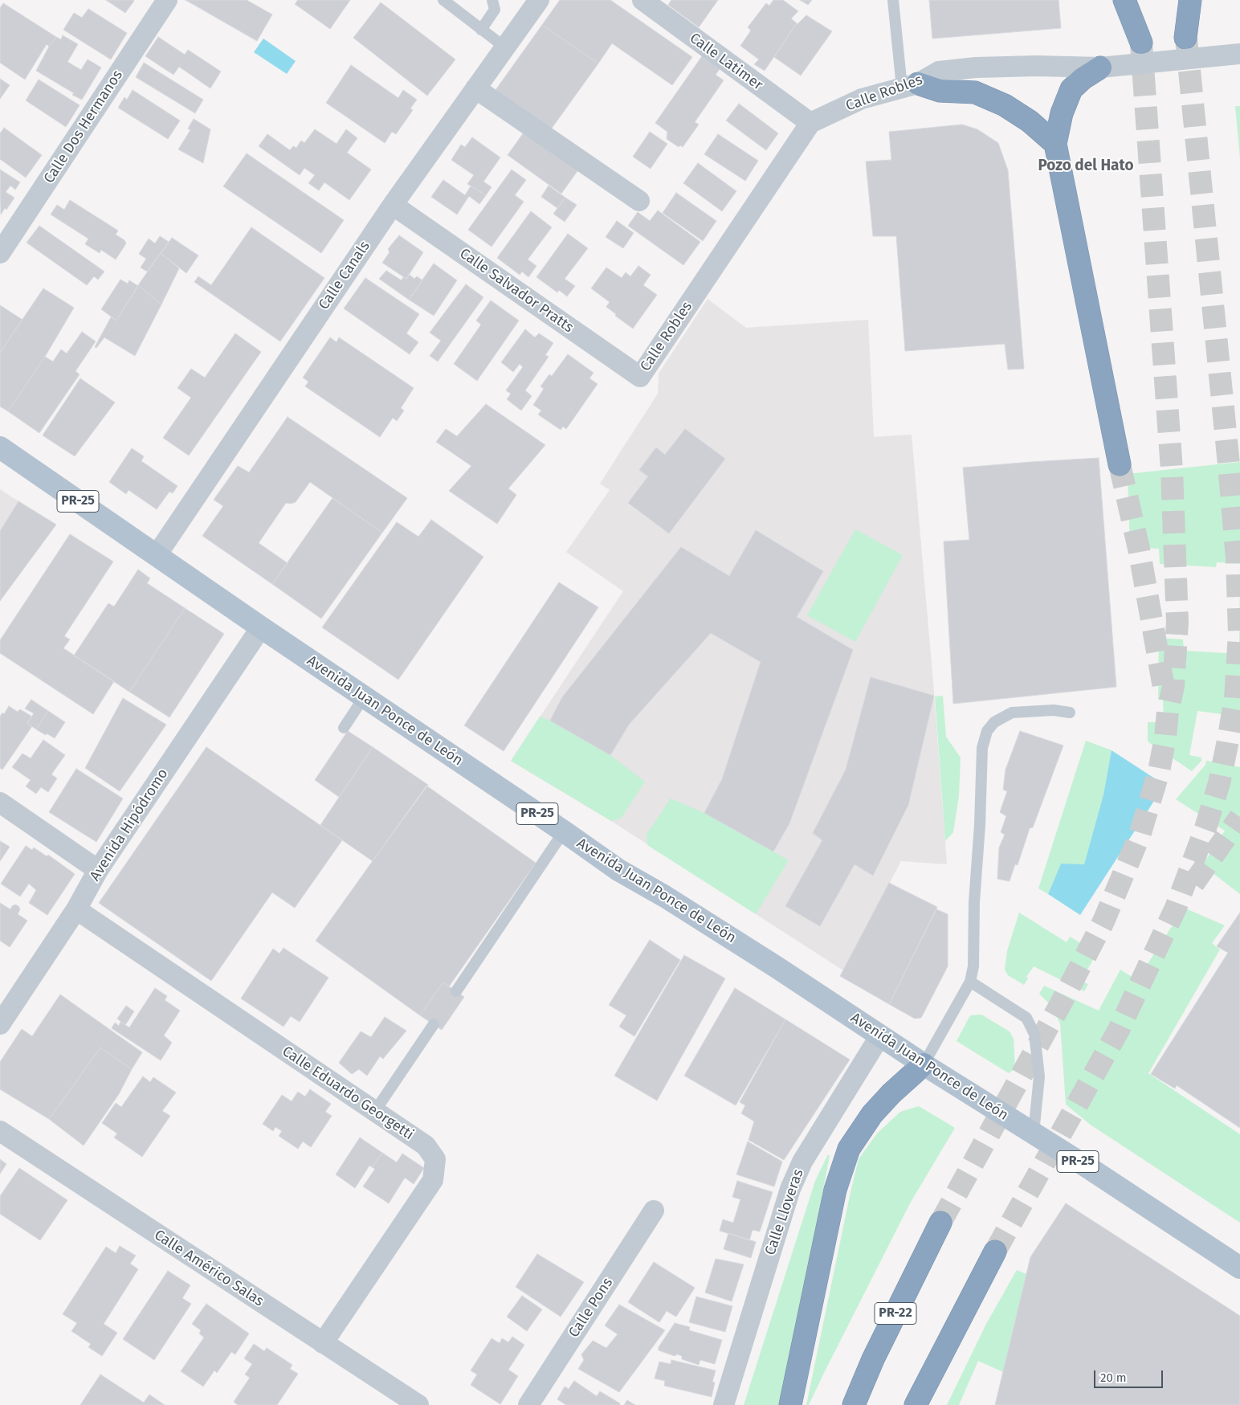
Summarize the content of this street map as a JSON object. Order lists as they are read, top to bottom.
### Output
{
  "streets": {
    "highway": ["PR-22"],
    "main road": ["PR-25", "Avenida Juan Ponce de León"],
    "street": [
      "Calle Latimer",
      "Calle Robles",
      "Calle Dos Hermanos",
      "Calle Canals",
      "Calle Salvador Pratts",
      "Avenida Hipódromo",
      "Calle Eduardo Georgetti",
      "Calle Lloveras",
      "Calle Américo Salas",
      "Calle Pons"
    ]
  },
  "crossings": [
    ["Calle Latimer", "Calle Robles"],
    ["Calle Robles", "Calle Salvador Pratts"],
    ["Calle Canals", "Calle Salvador Pratts"],
    ["Calle Canals", "Avenida Juan Ponce de León"],
    ["Avenida Juan Ponce de León", "Avenida Hipódromo"],
    ["Avenida Juan Ponce de León", "Calle Lloveras"],
    ["Avenida Hipódromo", "Calle Eduardo Georgetti"],
    ["Calle Eduardo Georgetti", "Calle Américo Salas"]
  ],
  "districts": ["Pozo del Hato"],
  "scale_bar": "20 m"
}
